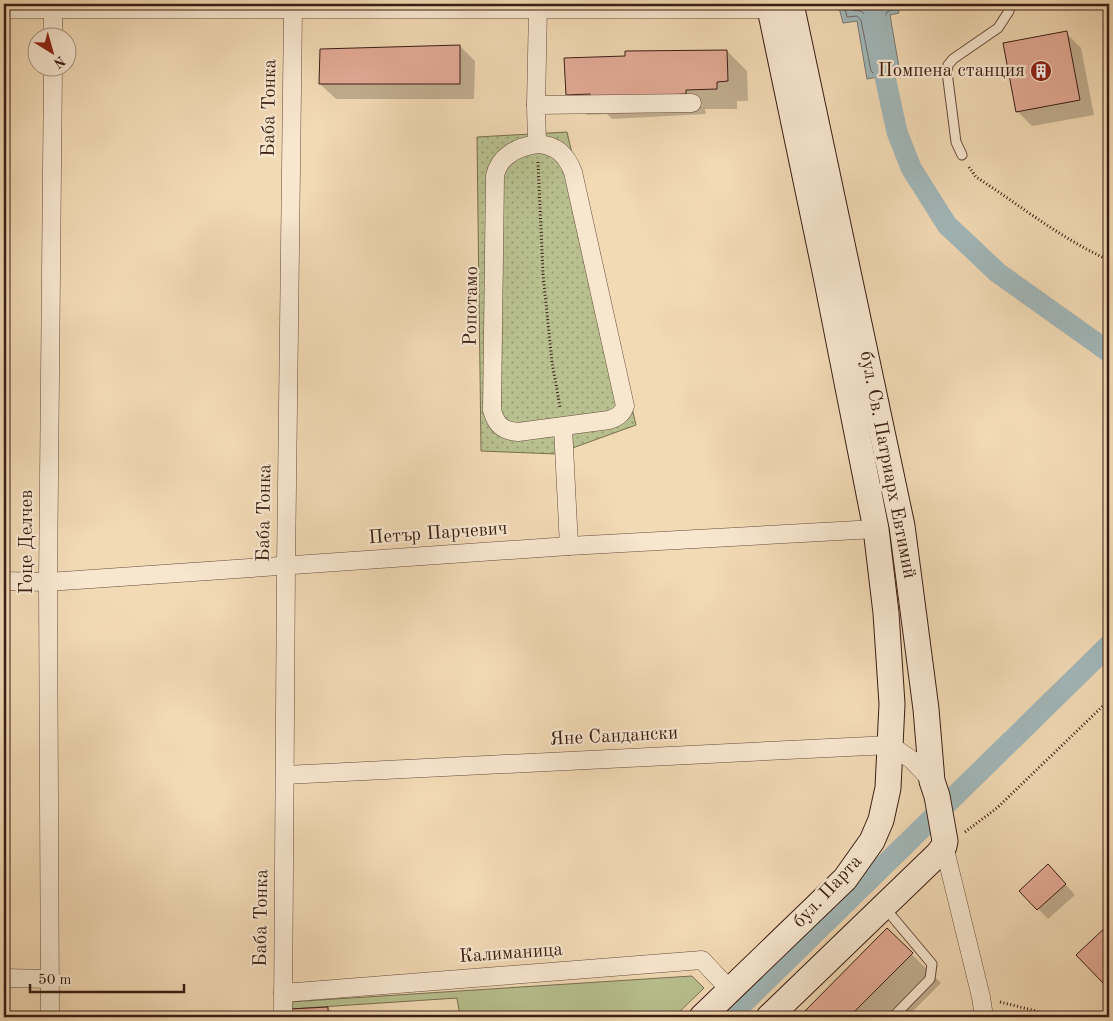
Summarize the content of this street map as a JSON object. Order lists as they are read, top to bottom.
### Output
{
  "streets": {
    "main road": ["бул. Св. Патриарх Евтимий", "бул. Парта"],
    "street": [
      "Баба Тонка",
      "Ропотамо",
      "Петър Парчевич",
      "Гоце Делчев",
      "Яне Сандански",
      "Калиманица"
    ]
  },
  "crossings": [
    ["Баба Тонка", "Петър Парчевич"],
    ["Баба Тонка", "Яне Сандански"],
    ["Баба Тонка", "Калиманица"],
    ["бул. Св. Патриарх Евтимий", "Петър Парчевич"],
    ["бул. Св. Патриарх Евтимий", "бул. Парта"],
    ["Петър Парчевич", "Гоце Делчев"],
    ["Яне Сандански", "бул. Парта"],
    ["бул. Парта", "Калиманица"]
  ],
  "places": {
    "building": ["Помпена станция"]
  },
  "scale_bar": "50 m",
  "north": "bottom right"
}
